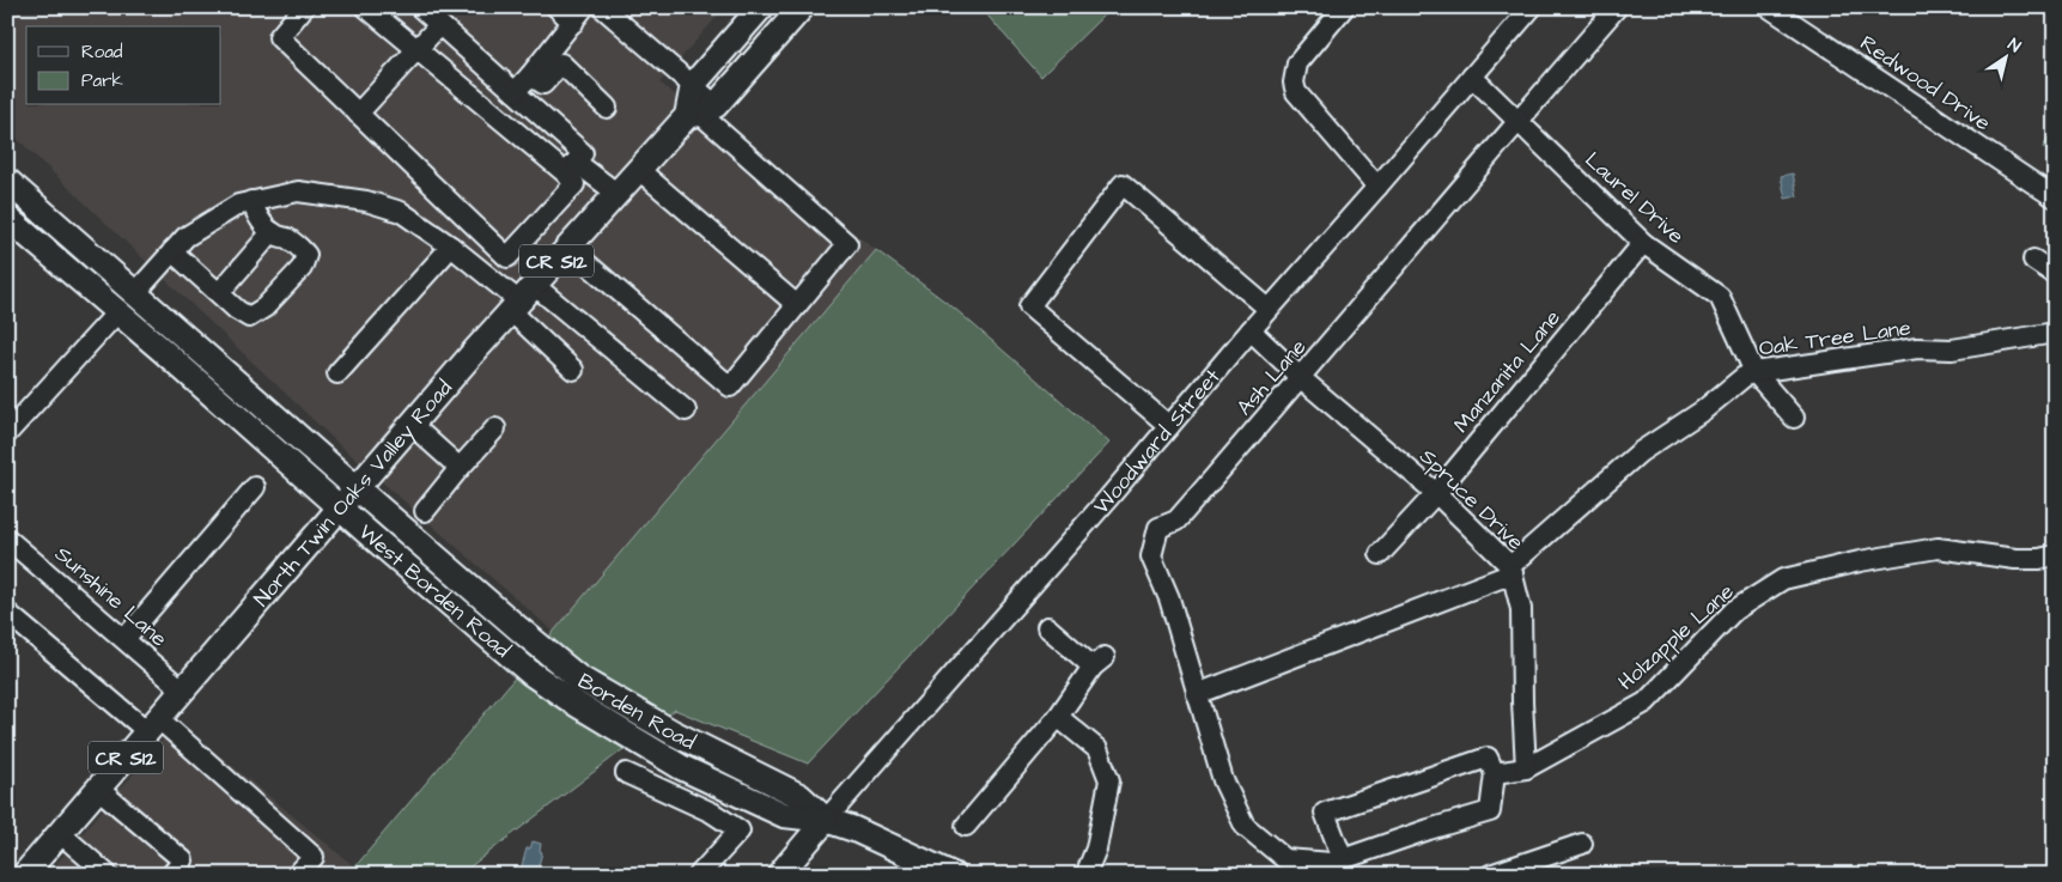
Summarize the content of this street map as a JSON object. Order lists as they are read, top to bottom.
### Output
{
  "streets": {
    "main road": [
      "CR S12",
      "Woodward Street",
      "North Twin Oaks Valley Road",
      "West Borden Road",
      "Borden Road"
    ],
    "street": [
      "Redwood Drive",
      "Laurel Drive",
      "Oak Tree Lane",
      "Manzanita Lane",
      "Ash Lane",
      "Spruce Drive",
      "Sunshine Lane",
      "Holzapple Lane"
    ]
  },
  "crossings": [
    ["Laurel Drive", "Oak Tree Lane"],
    ["Laurel Drive", "Manzanita Lane"],
    ["Laurel Drive", "Ash Lane"],
    ["Laurel Drive", "Woodward Street"],
    ["Oak Tree Lane", "Spruce Drive"],
    ["Manzanita Lane", "Spruce Drive"],
    ["Ash Lane", "Spruce Drive"],
    ["Woodward Street", "Spruce Drive"],
    ["Woodward Street", "West Borden Road"],
    ["Woodward Street", "Borden Road"],
    ["North Twin Oaks Valley Road", "West Borden Road"],
    ["North Twin Oaks Valley Road", "Sunshine Lane"],
    ["North Twin Oaks Valley Road", "Borden Road"],
    ["Spruce Drive", "Holzapple Lane"],
    ["West Borden Road", "Borden Road"]
  ],
  "legend": ["Road", "Park"],
  "north": "top right"
}
